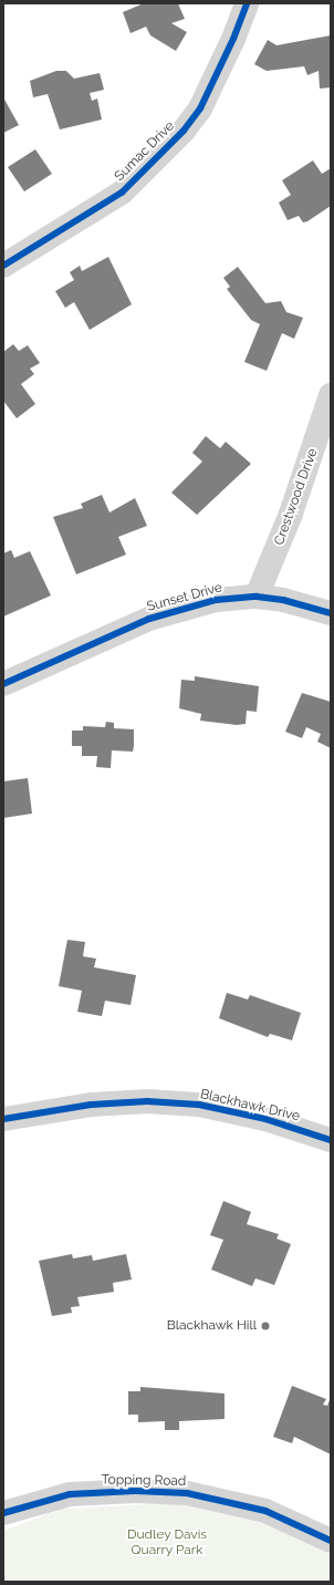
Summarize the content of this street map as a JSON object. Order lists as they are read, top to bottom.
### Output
{
  "streets": {
    "street": [
      "Sumac Drive",
      "Crestwood Drive",
      "Sunset Drive",
      "Blackhawk Drive",
      "Topping Road"
    ]
  },
  "crossings": [
    ["Crestwood Drive", "Sunset Drive"]
  ],
  "parks": ["Dudley Davis Quarry Park"],
  "places": ["Blackhawk Hill"]
}
